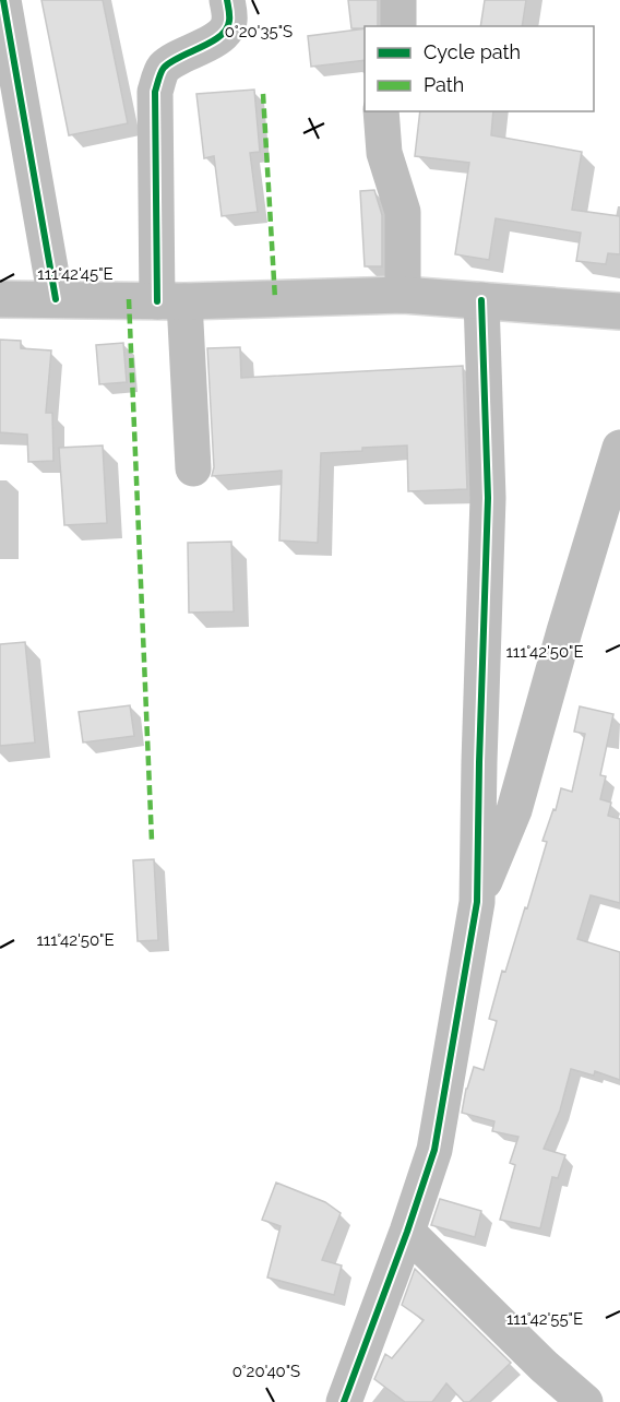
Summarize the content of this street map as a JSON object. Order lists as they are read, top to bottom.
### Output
{
  "legend": ["Cycle path", "Path"],
  "coordinates": [
    "0°20'35\"S",
    "111°42'45\"E",
    "111°42'50\"E",
    "111°42'55\"E",
    "0°20'40\"S"
  ]
}
